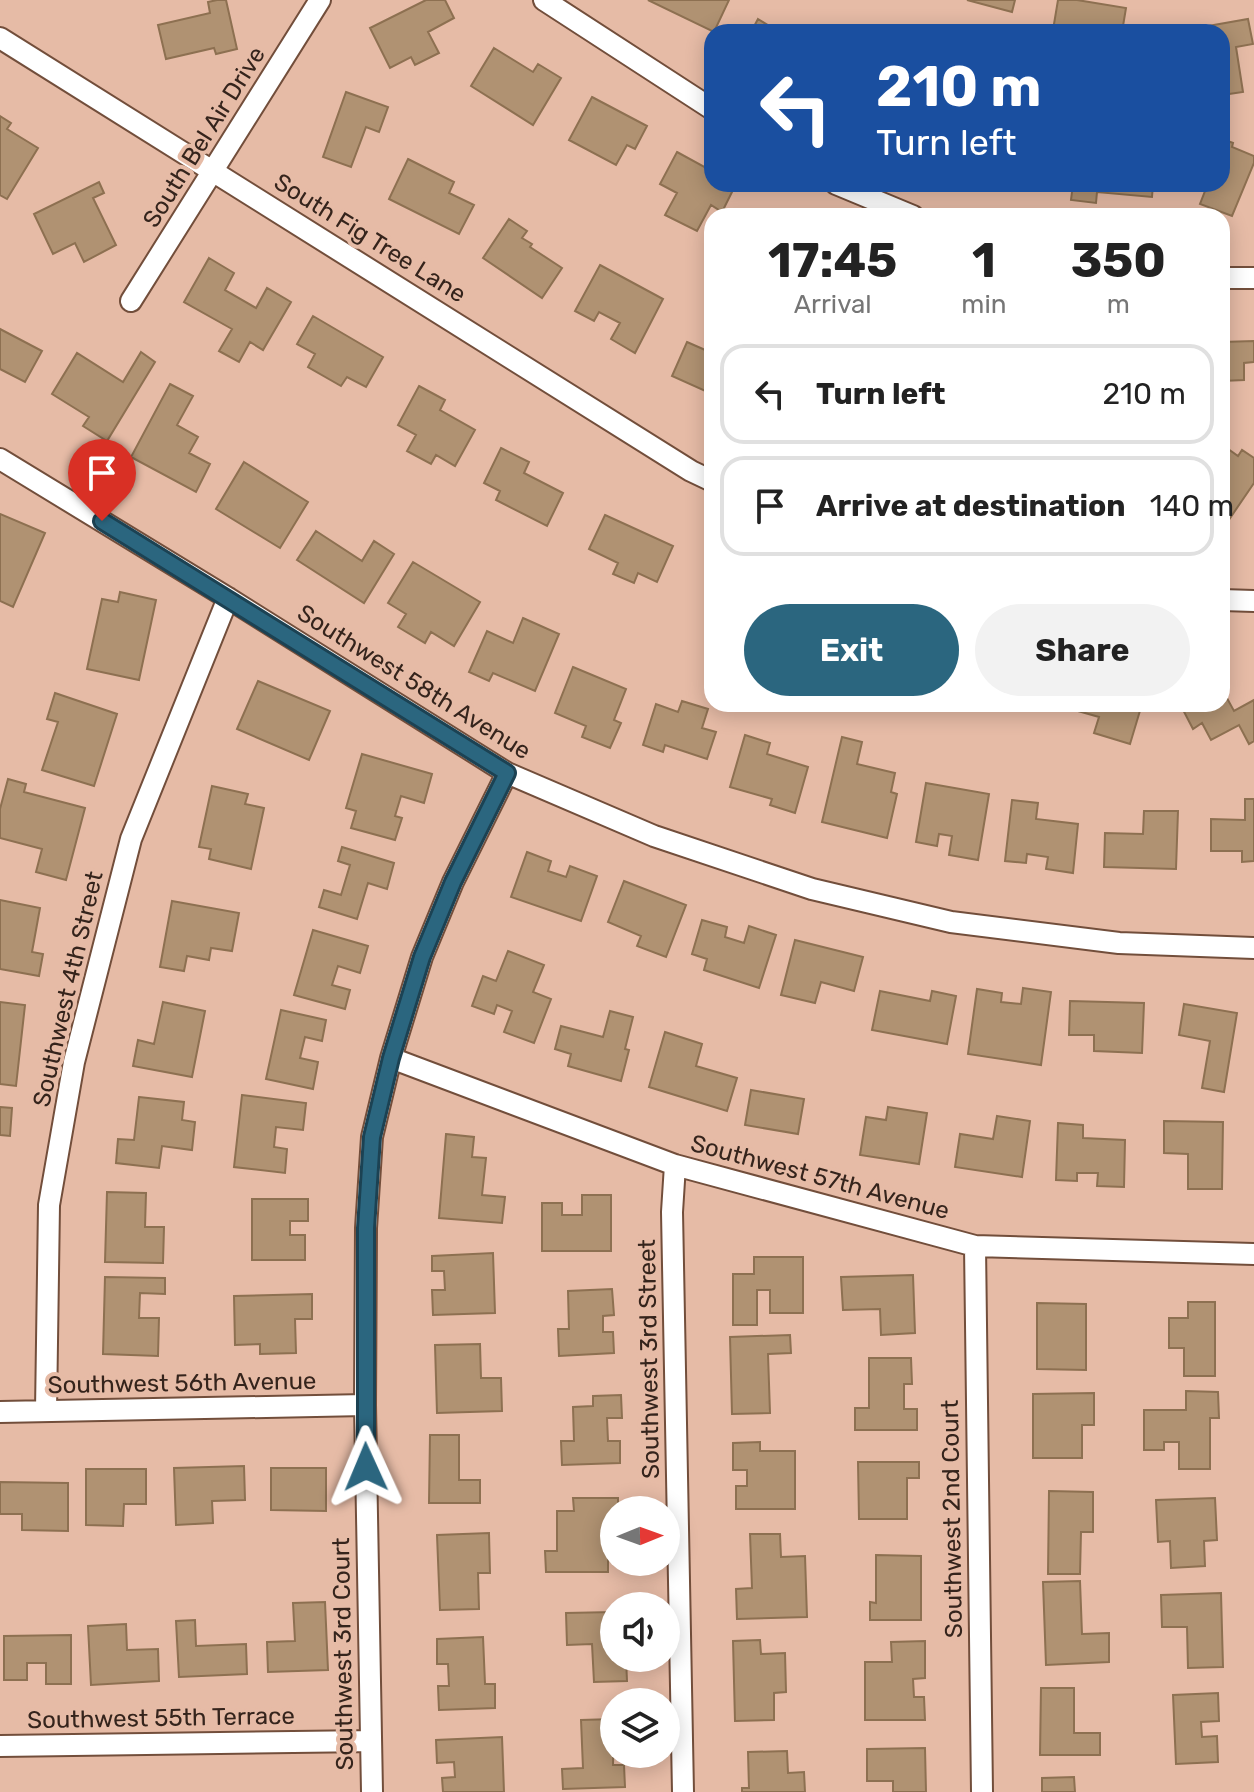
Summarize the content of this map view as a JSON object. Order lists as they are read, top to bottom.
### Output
{
  "streets": {
    "street": [
      "South Bel Air Drive",
      "South Fig Tree Lane",
      "Southwest 58th Avenue",
      "Southwest 4th Street",
      "Southwest 57th Avenue",
      "Southwest 3rd Street",
      "Southwest 56th Avenue",
      "Southwest 2nd Court",
      "Southwest 3rd Court",
      "Southwest 55th Terrace"
    ]
  },
  "crossings": [
    ["South Bel Air Drive", "South Fig Tree Lane"],
    ["Southwest 58th Avenue", "Southwest 4th Street"],
    ["Southwest 58th Avenue", "Southwest 3rd Court"],
    ["Southwest 4th Street", "Southwest 56th Avenue"],
    ["Southwest 57th Avenue", "Southwest 3rd Street"],
    ["Southwest 57th Avenue", "Southwest 2nd Court"],
    ["Southwest 57th Avenue", "Southwest 3rd Court"],
    ["Southwest 56th Avenue", "Southwest 3rd Court"],
    ["Southwest 3rd Court", "Southwest 55th Terrace"]
  ],
  "north": "right",
  "page": {
    "turn": ["210 m", "Turn left"],
    "eta": [
      "17:45",
      "Arrival",
      "1",
      "min",
      "350",
      "m"
    ],
    "list": [
      {
        "name": "Turn left",
        "value": "210 m"
      },
      {
        "name": "Arrive at destination",
        "value": "140 m"
      }
    ],
    "buttons": ["Exit", "Share"]
  }
}
